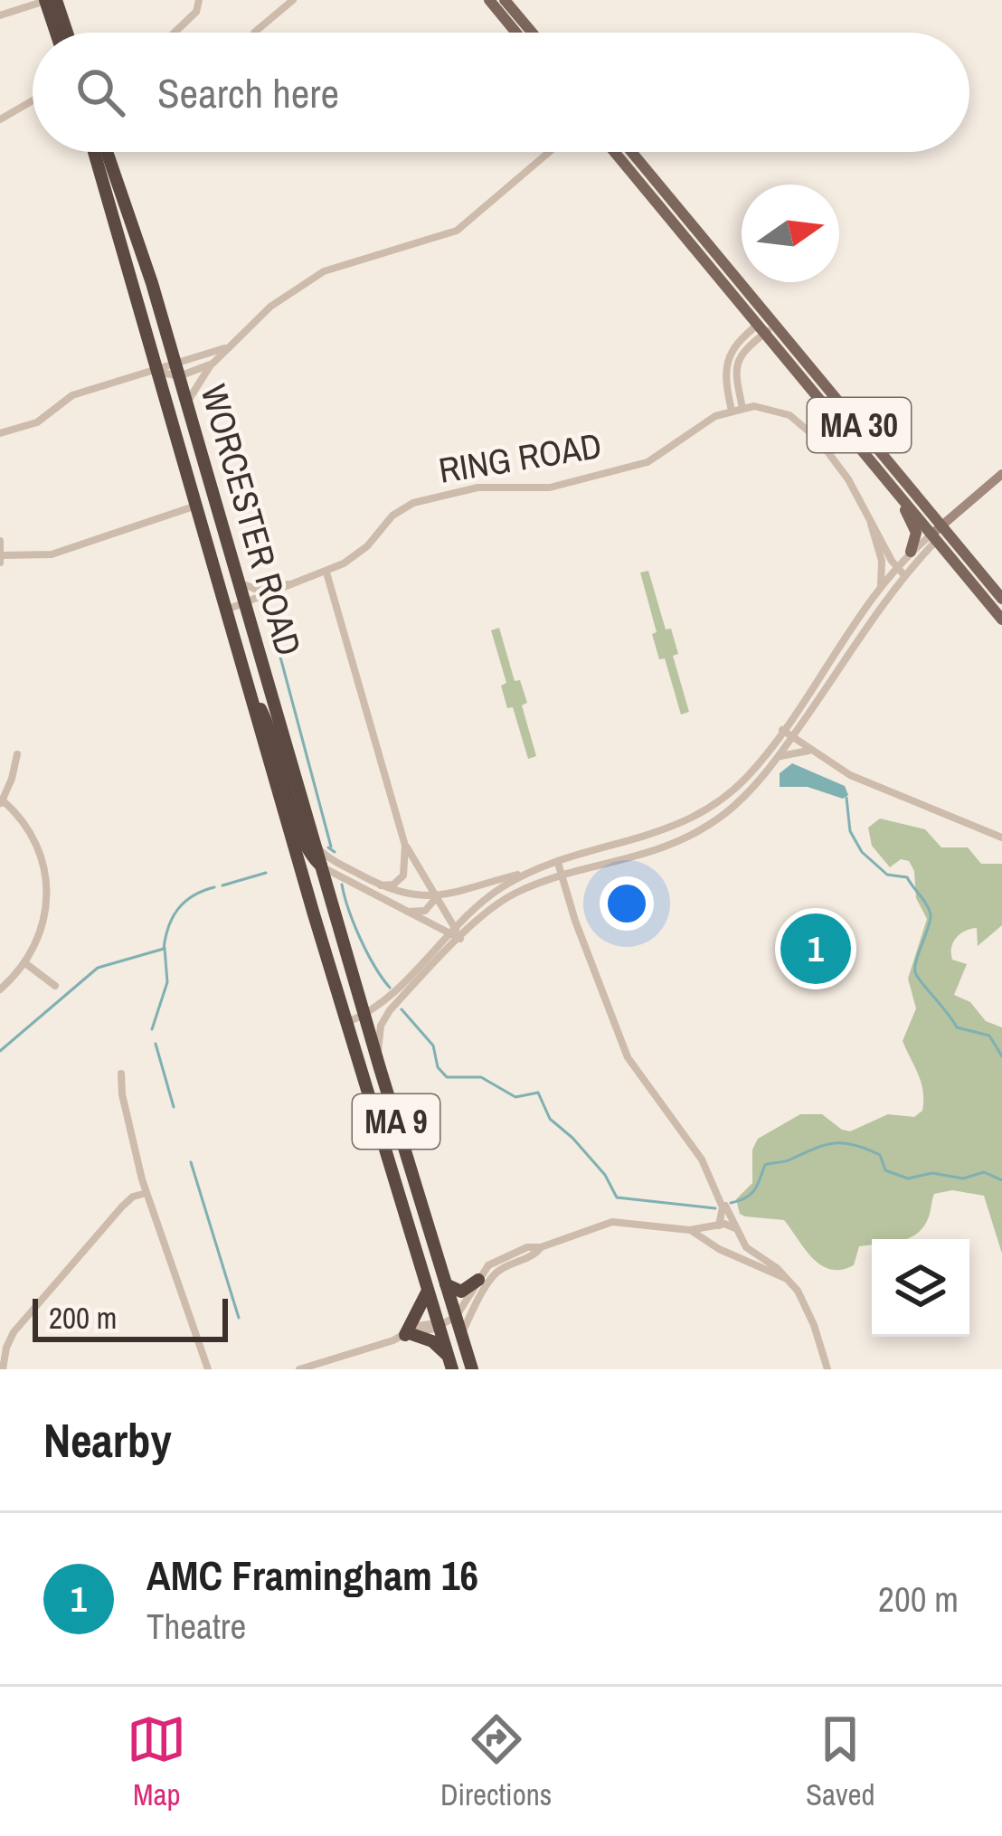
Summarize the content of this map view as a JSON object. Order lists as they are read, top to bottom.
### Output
{
  "streets": {
    "highway": ["WORCESTER ROAD", "MA 9"],
    "main road": ["MA 30"],
    "street": ["RING ROAD"]
  },
  "crossings": [
    ["RING ROAD", "WORCESTER ROAD"],
    ["WORCESTER ROAD", "MA 9"]
  ],
  "scale_bar": "200 m",
  "north": "right",
  "page": {
    "search": "Search here",
    "pins": "1",
    "scale": "200 m",
    "heading": "Nearby",
    "list": [
      {
        "mark": "1",
        "name": "AMC Framingham 16",
        "note": "Theatre",
        "value": "200 m"
      }
    ],
    "nav": ["Map", "Directions", "Saved"]
  }
}
